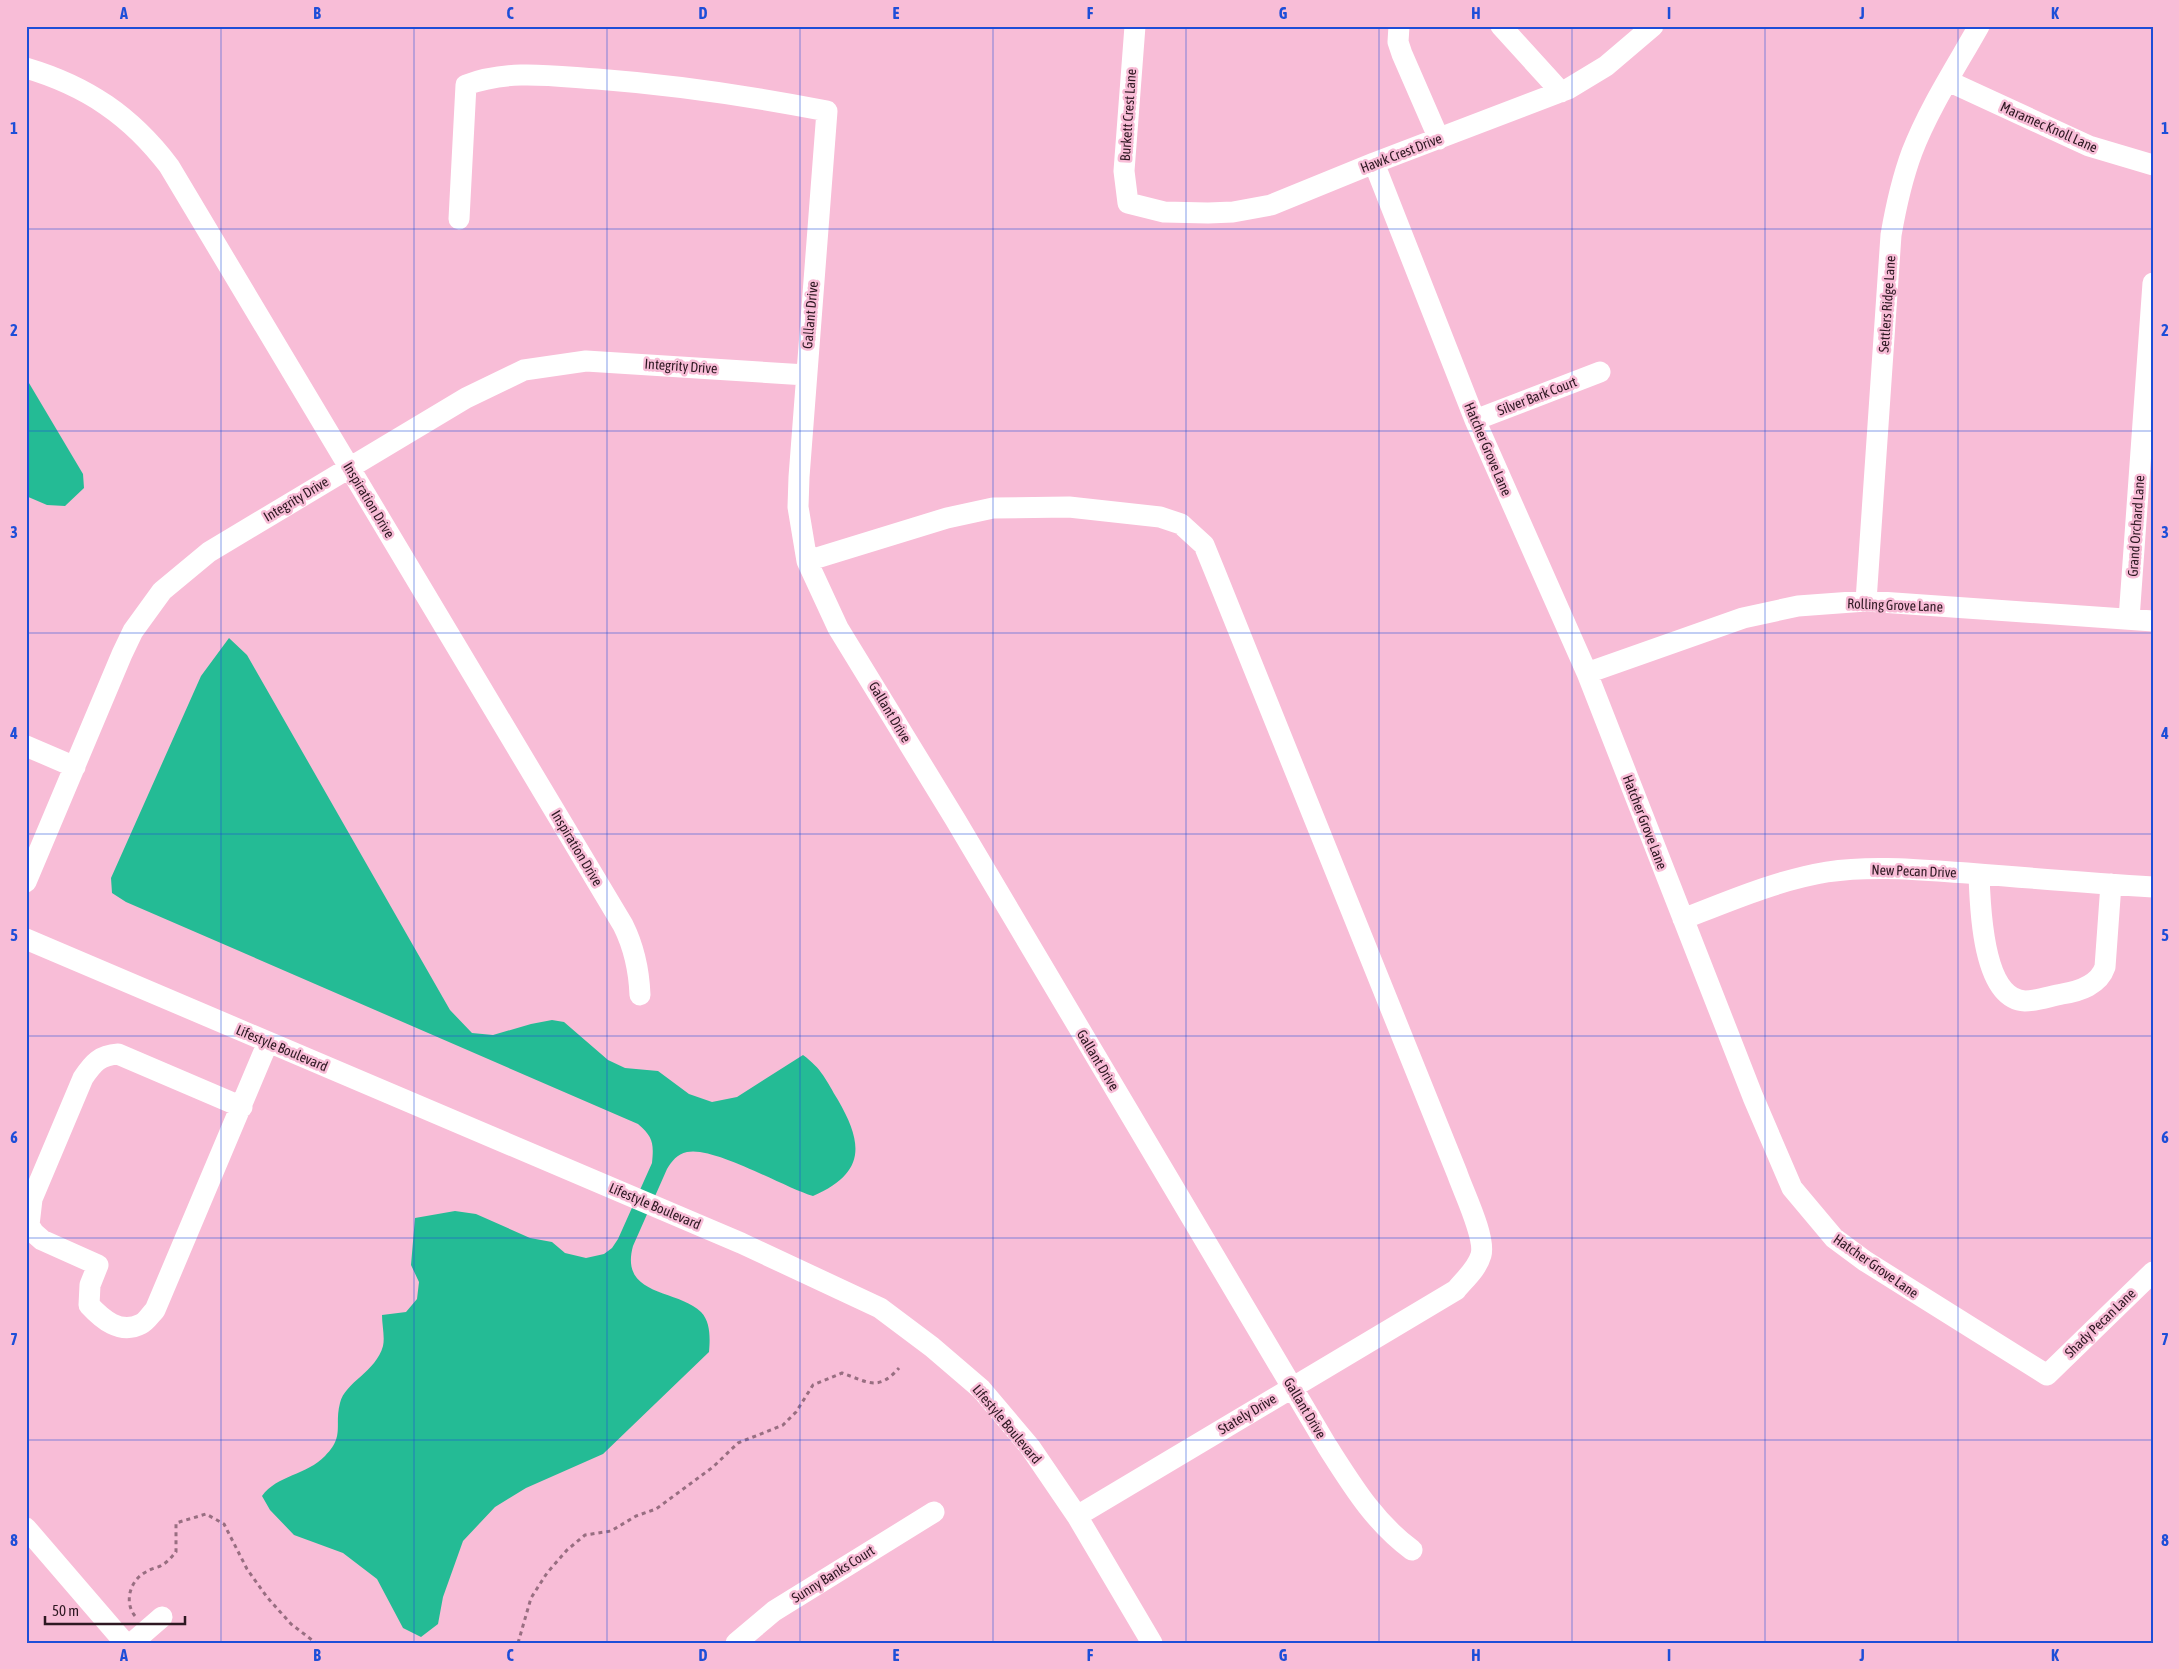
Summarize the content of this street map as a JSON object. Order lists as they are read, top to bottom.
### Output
{
  "streets": {
    "street": [
      "Burkett Crest Lane",
      "Maramec Knoll Lane",
      "Hawk Crest Drive",
      "Settlers Ridge Lane",
      "Gallant Drive",
      "Integrity Drive",
      "Silver Bark Court",
      "Hatcher Grove Lane",
      "Inspiration Drive",
      "Grand Orchard Lane",
      "Rolling Grove Lane",
      "New Pecan Drive",
      "Lifestyle Boulevard",
      "Shady Pecan Lane",
      "Stately Drive",
      "Sunny Banks Court"
    ]
  },
  "crossings": [
    ["Burkett Crest Lane", "Hawk Crest Drive"],
    ["Maramec Knoll Lane", "Settlers Ridge Lane"],
    ["Hawk Crest Drive", "Hatcher Grove Lane"],
    ["Settlers Ridge Lane", "Rolling Grove Lane"],
    ["Gallant Drive", "Integrity Drive"],
    ["Gallant Drive", "Stately Drive"],
    ["Integrity Drive", "Inspiration Drive"],
    ["Silver Bark Court", "Hatcher Grove Lane"],
    ["Hatcher Grove Lane", "Rolling Grove Lane"],
    ["Hatcher Grove Lane", "New Pecan Drive"],
    ["Hatcher Grove Lane", "Shady Pecan Lane"],
    ["Grand Orchard Lane", "Rolling Grove Lane"],
    ["Lifestyle Boulevard", "Stately Drive"]
  ],
  "scale_bar": "50 m",
  "grid": {
    "columns": [
      "A",
      "B",
      "C",
      "D",
      "E",
      "F",
      "G",
      "H",
      "I",
      "J",
      "K"
    ],
    "rows": [
      "1",
      "2",
      "3",
      "4",
      "5",
      "6",
      "7",
      "8"
    ]
  }
}
